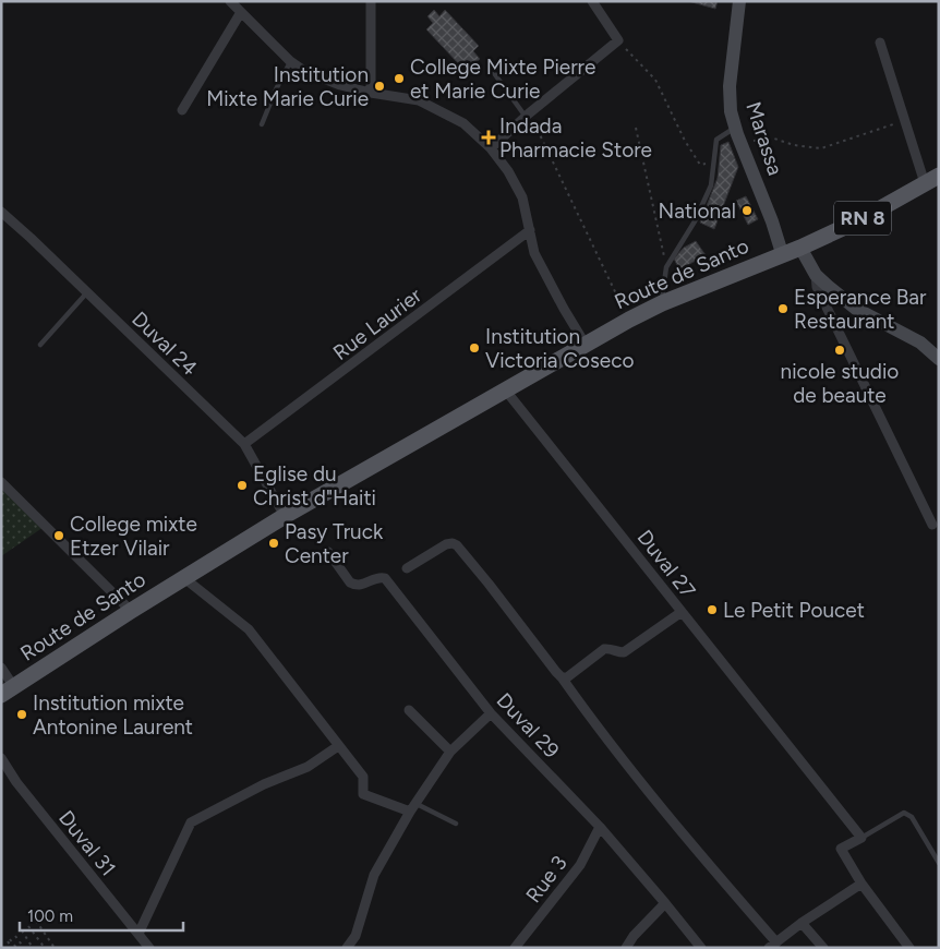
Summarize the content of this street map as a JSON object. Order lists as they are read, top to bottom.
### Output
{
  "streets": {
    "main road": ["Marassa", "RN 8", "Route de Santo"],
    "street": [
      "Rue Laurier",
      "Duval 24",
      "Duval 27",
      "Duval 29",
      "Duval 31",
      "Rue 3"
    ]
  },
  "crossings": [
    ["Marassa", "Route de Santo"],
    ["Route de Santo", "Duval 24"],
    ["Route de Santo", "Duval 27"],
    ["Rue Laurier", "Duval 24"],
    ["Duval 29", "Rue 3"]
  ],
  "places": {
    "other": [
      "College Mixte Pierre et Marie Curie",
      "Institution Mixte Marie Curie",
      "National",
      "Esperance Bar Restaurant",
      "Institution Victoria Coseco",
      "nicole studio de beaute",
      "Eglise du Christ d\"Haiti",
      "College mixte Etzer Vilair",
      "Pasy Truck Center",
      "Le Petit Poucet",
      "Institution mixte Antonine Laurent"
    ],
    "health": ["Indada Pharmacie Store"]
  },
  "scale_bar": "100 m"
}
